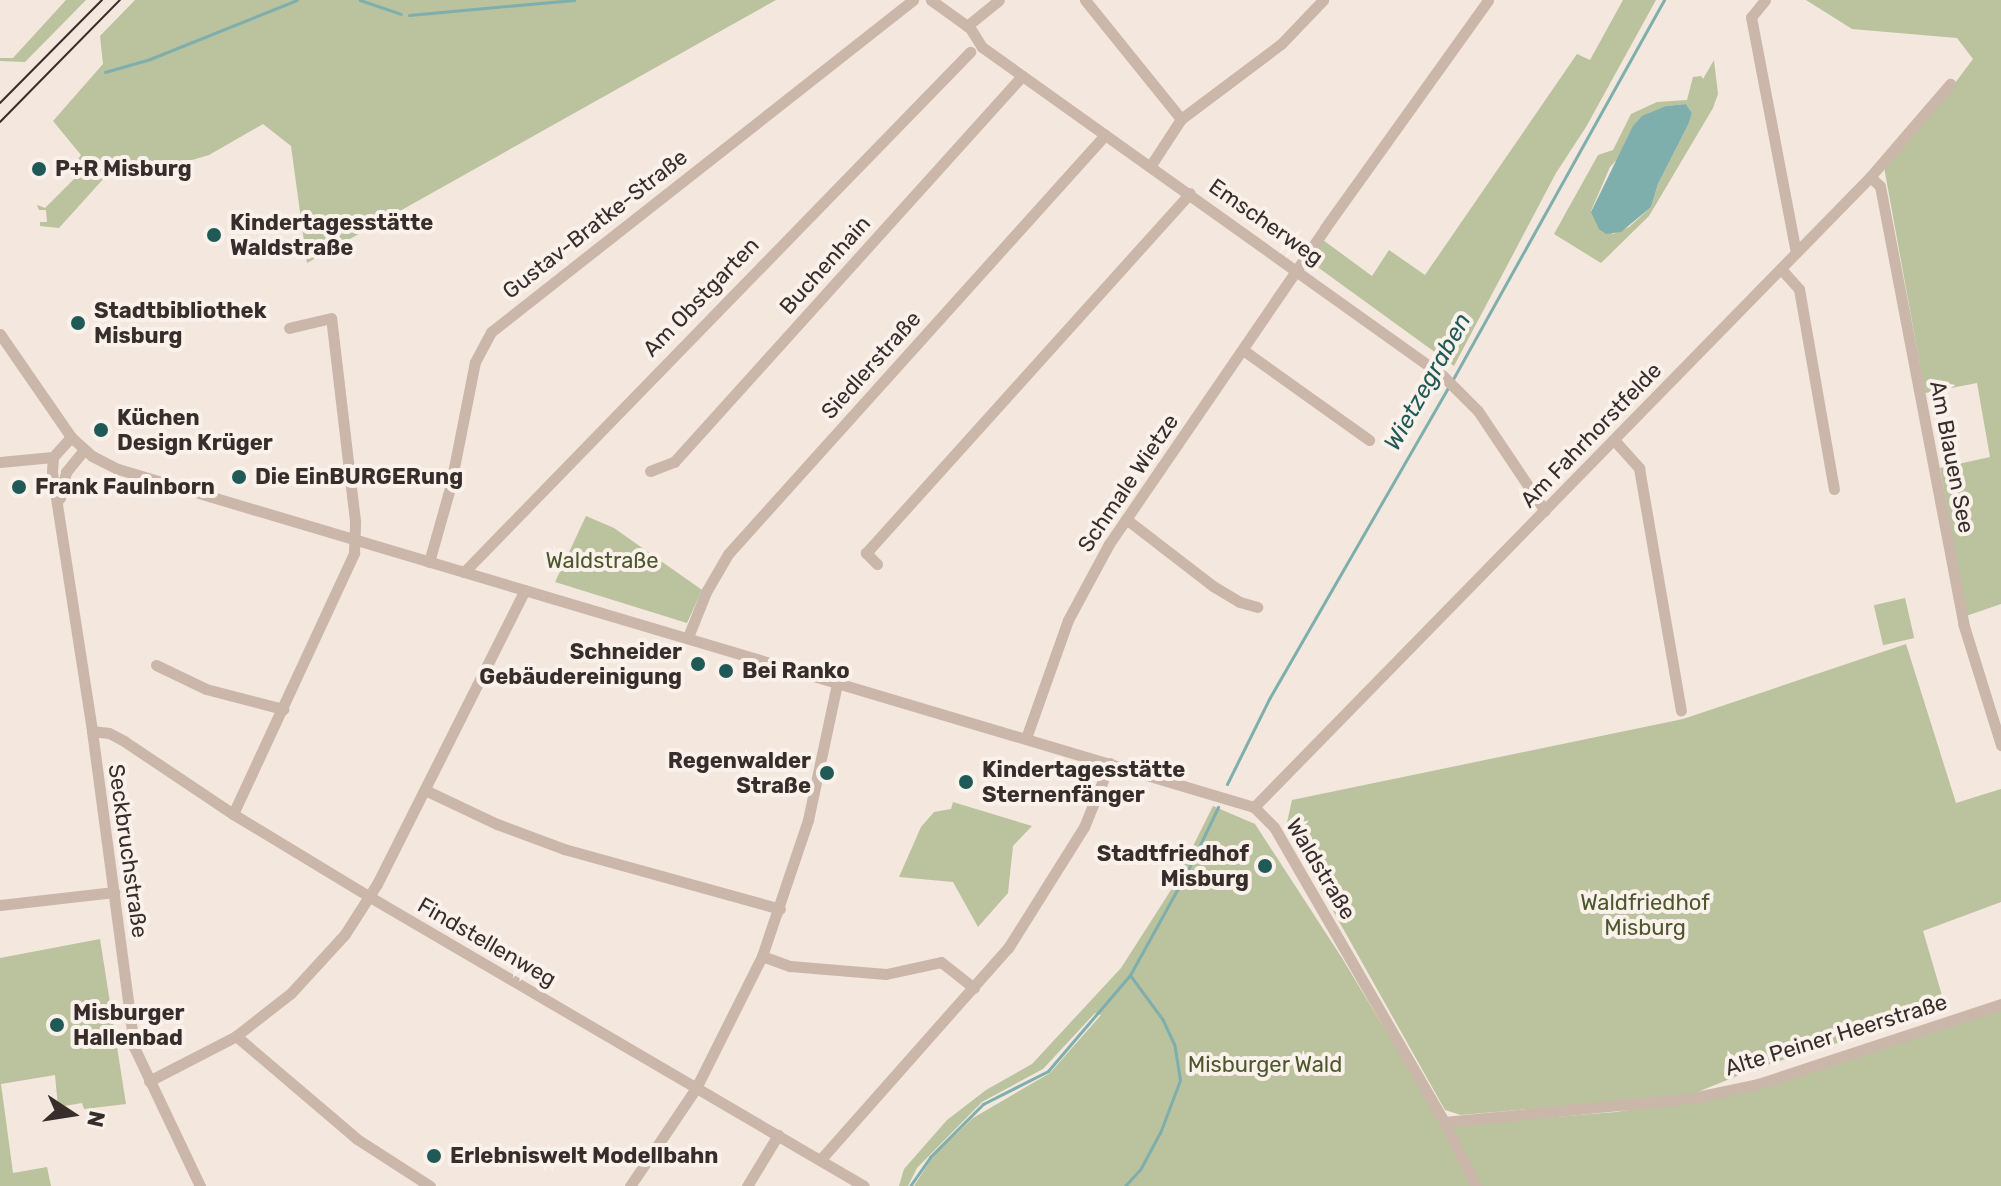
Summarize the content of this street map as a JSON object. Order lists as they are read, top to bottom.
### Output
{
  "streets": {
    "street": [
      "Emscherweg",
      "Gustav-Bratke-Straße",
      "Buchenhain",
      "Am Obstgarten",
      "Siedlerstraße",
      "Am Fahrhorstfelde",
      "Am Blauen See",
      "Schmale Wietze",
      "Seckbruchstraße",
      "Waldstraße",
      "Findstellenweg",
      "Alte Peiner Heerstraße"
    ]
  },
  "crossings": [
    ["Emscherweg", "Buchenhain"],
    ["Emscherweg", "Siedlerstraße"],
    ["Emscherweg", "Am Fahrhorstfelde"],
    ["Emscherweg", "Schmale Wietze"],
    ["Gustav-Bratke-Straße", "Waldstraße"],
    ["Am Obstgarten", "Waldstraße"],
    ["Siedlerstraße", "Waldstraße"],
    ["Am Fahrhorstfelde", "Am Blauen See"],
    ["Am Fahrhorstfelde", "Waldstraße"],
    ["Schmale Wietze", "Waldstraße"],
    ["Seckbruchstraße", "Waldstraße"],
    ["Seckbruchstraße", "Findstellenweg"],
    ["Waldstraße", "Alte Peiner Heerstraße"]
  ],
  "water": ["Wietzegraben"],
  "parks": ["Waldstraße", "Waldfriedhof Misburg", "Misburger Wald"],
  "places": [
    "P+R Misburg",
    "Kindertagesstätte Waldstraße",
    "Stadtbibliothek Misburg",
    "Küchen Design Krüger",
    "Die EinBURGERung",
    "Frank Faulnborn",
    "Schneider Gebäudereinigung",
    "Bei Ranko",
    "Regenwalder Straße",
    "Kindertagesstätte Sternenfänger",
    "Stadtfriedhof Misburg",
    "Misburger Hallenbad",
    "Erlebniswelt Modellbahn"
  ],
  "north": "right"
}
